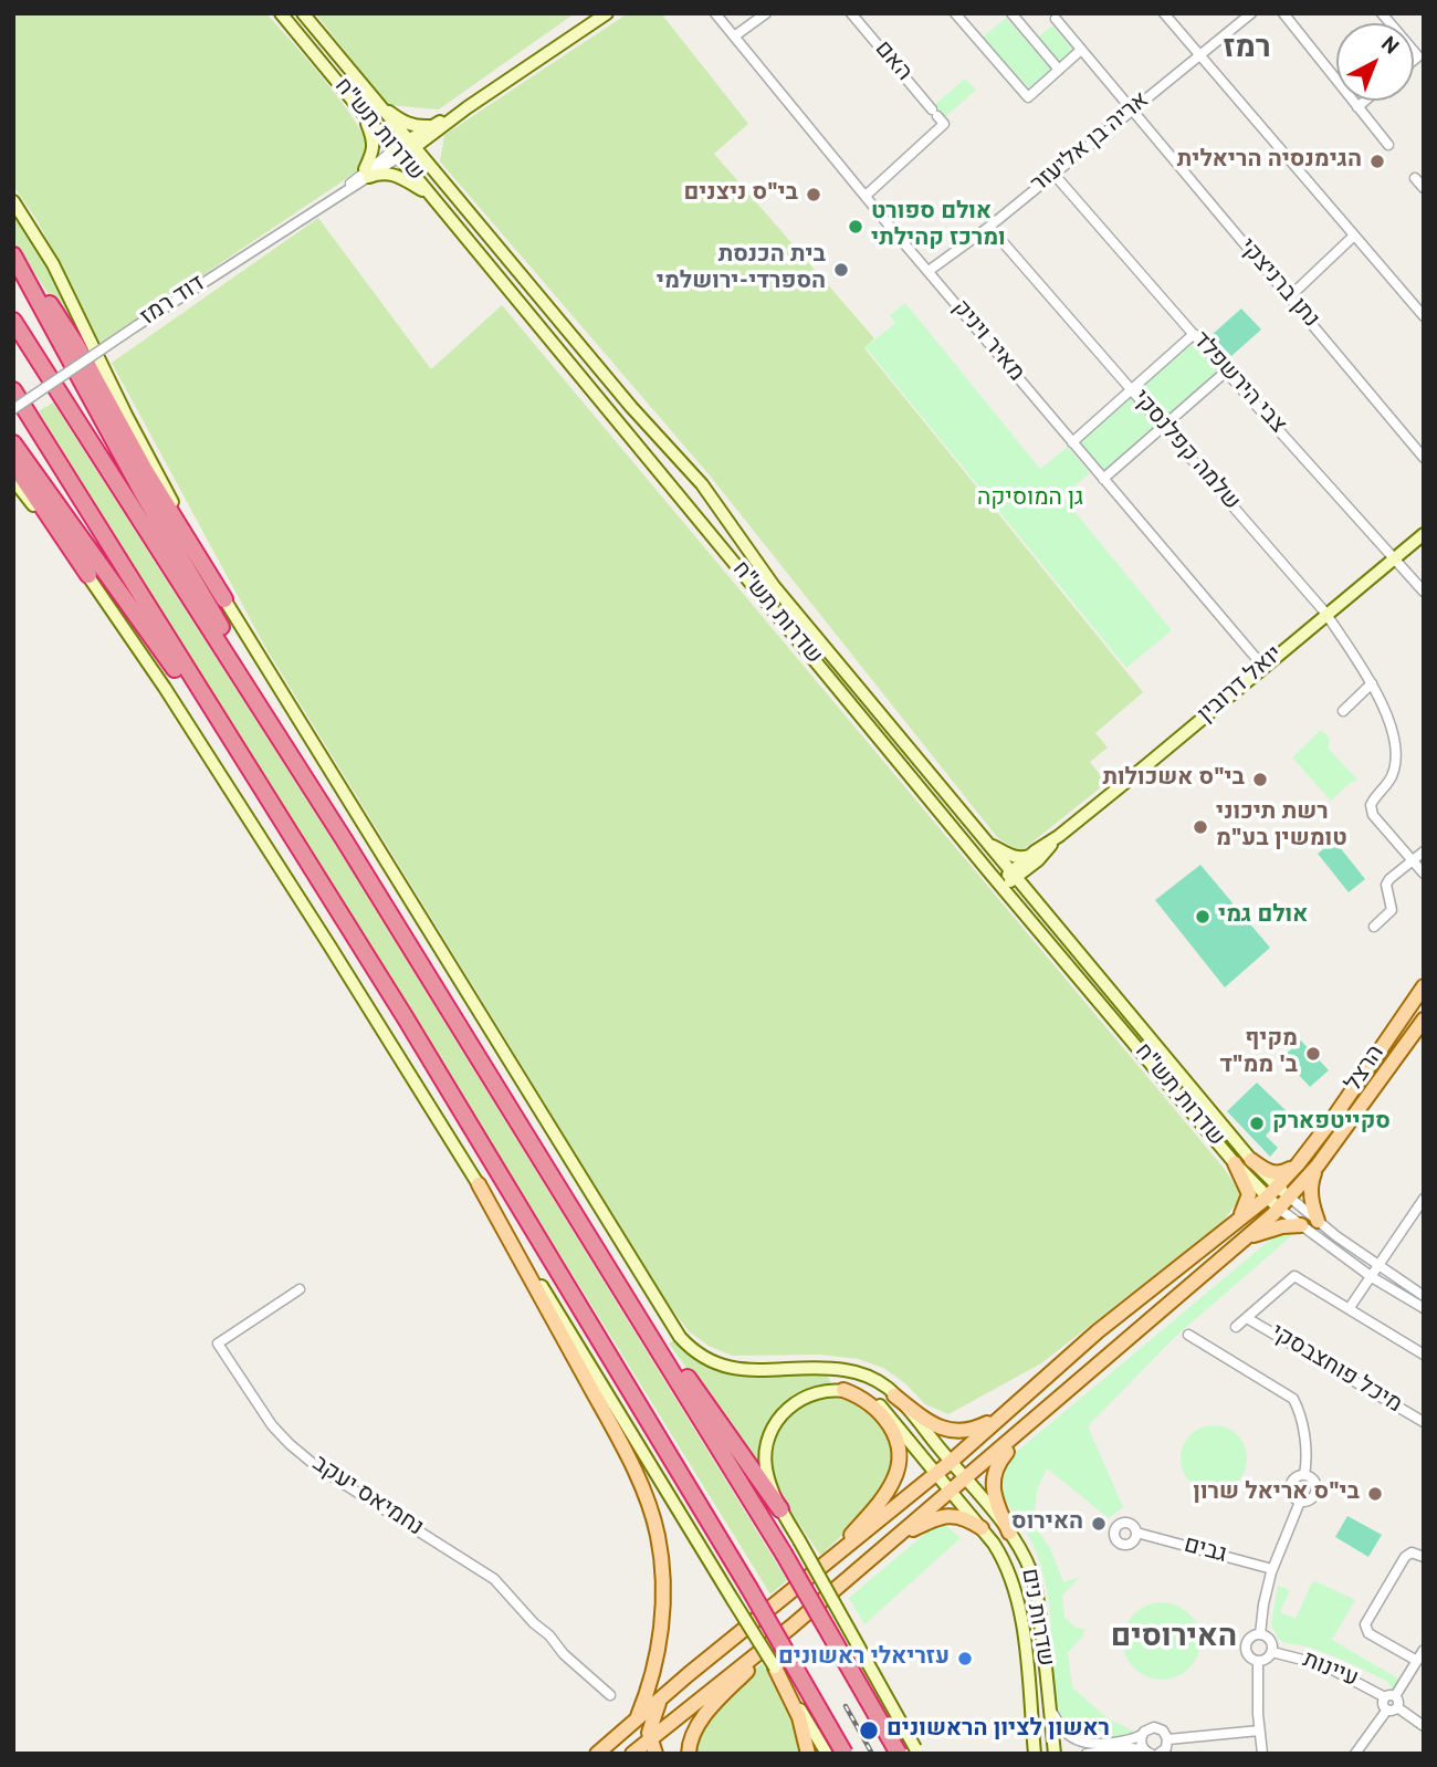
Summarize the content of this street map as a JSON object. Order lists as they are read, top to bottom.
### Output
{
  "streets": {
    "main road": [
      "שדרות תש\"ח",
      "דוד רמז",
      "יואל דרובין",
      "הרצל",
      "שדרות נים"
    ],
    "street": [
      "האם",
      "אריה בן אליעזר",
      "נתן ברניצקי",
      "מאיר ויניק",
      "צבי הירשפלד",
      "שלמה קפלנסקי",
      "מיכל פוחצבסקי",
      "נחמיאס יעקב",
      "גבים",
      "עיינות"
    ]
  },
  "crossings": [
    ["האם", "מאיר ויניק"],
    ["שדרות תש\"ח", "דוד רמז"],
    ["שדרות תש\"ח", "יואל דרובין"],
    ["שדרות תש\"ח", "הרצל"],
    ["אריה בן אליעזר", "נתן ברניצקי"],
    ["אריה בן אליעזר", "מאיר ויניק"],
    ["אריה בן אליעזר", "צבי הירשפלד"],
    ["אריה בן אליעזר", "שלמה קפלנסקי"],
    ["מאיר ויניק", "יואל דרובין"],
    ["צבי הירשפלד", "יואל דרובין"],
    ["שלמה קפלנסקי", "יואל דרובין"]
  ],
  "districts": ["רמז", "האירוסים"],
  "parks": ["גן המוסיקה"],
  "places": [
    "הגימנסיה הריאלית",
    "בי\"ס ניצנים",
    "אולם ספורט ומרכז קהילתי",
    "בית הכנסת הספרדי-ירושלמי",
    "בי\"ס אשכולות",
    "רשת תיכוני טומשין בע\"מ",
    "אולם גמי",
    "מקיף ב' ממ\"ד",
    "סקייטפארק",
    "בי\"ס אריאל שרון",
    "האירוס",
    "עזריאלי ראשונים",
    "ראשון לציון הראשונים"
  ],
  "north": "top right"
}
